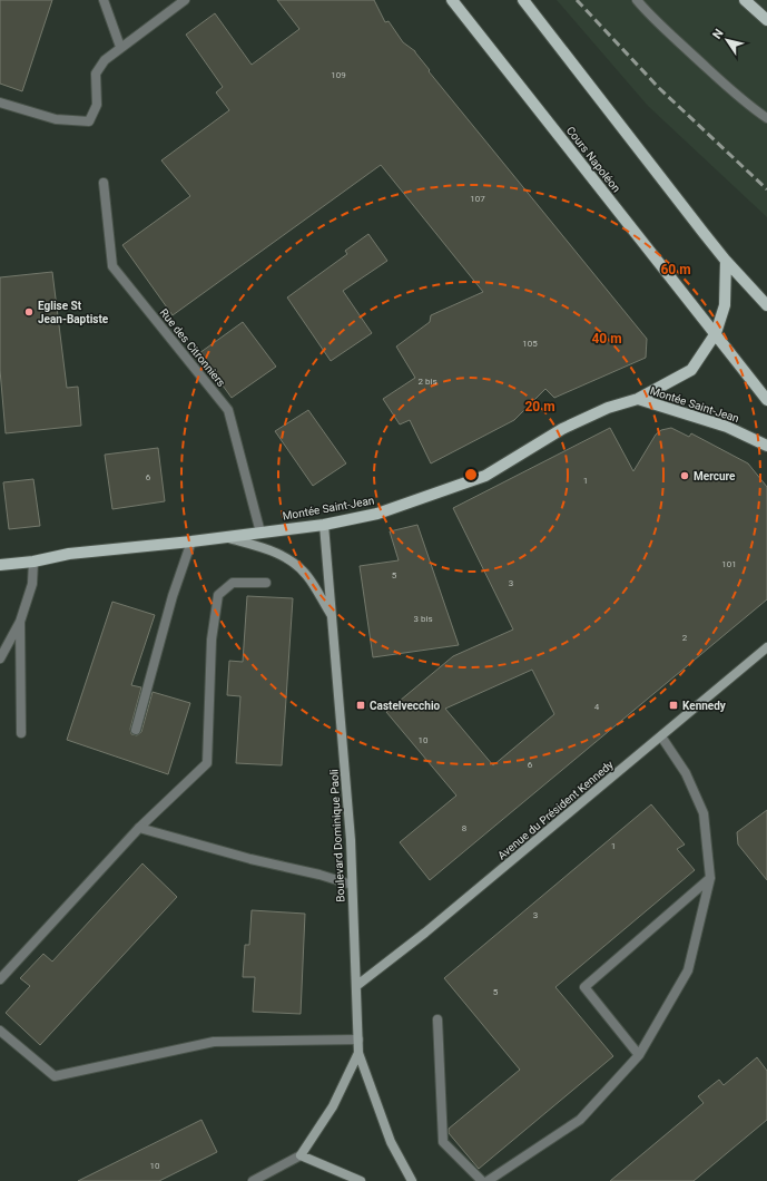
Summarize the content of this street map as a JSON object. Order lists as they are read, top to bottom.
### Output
{
  "streets": {
    "main road": [
      "Cours Napoléon",
      "Montée Saint-Jean",
      "Avenue du Président Kennedy",
      "Boulevard Dominique Paoli"
    ],
    "street": ["Rue des Citronniers"]
  },
  "crossings": [
    ["Cours Napoléon", "Montée Saint-Jean"],
    ["Rue des Citronniers", "Montée Saint-Jean"],
    ["Montée Saint-Jean", "Boulevard Dominique Paoli"],
    ["Avenue du Président Kennedy", "Boulevard Dominique Paoli"]
  ],
  "places": {
    "other": ["Eglise St Jean-Baptiste", "Mercure"],
    "transit": ["Castelvecchio", "Kennedy"]
  },
  "house_numbers": [
    "109",
    "107",
    "105",
    "2 bis",
    "6",
    "1",
    "101",
    "5",
    "3",
    "3 bis",
    "2",
    "4",
    "10",
    "6",
    "8",
    "1",
    "3",
    "5",
    "10"
  ],
  "north": "top left",
  "rings": ["60 m", "40 m", "20 m"]
}
